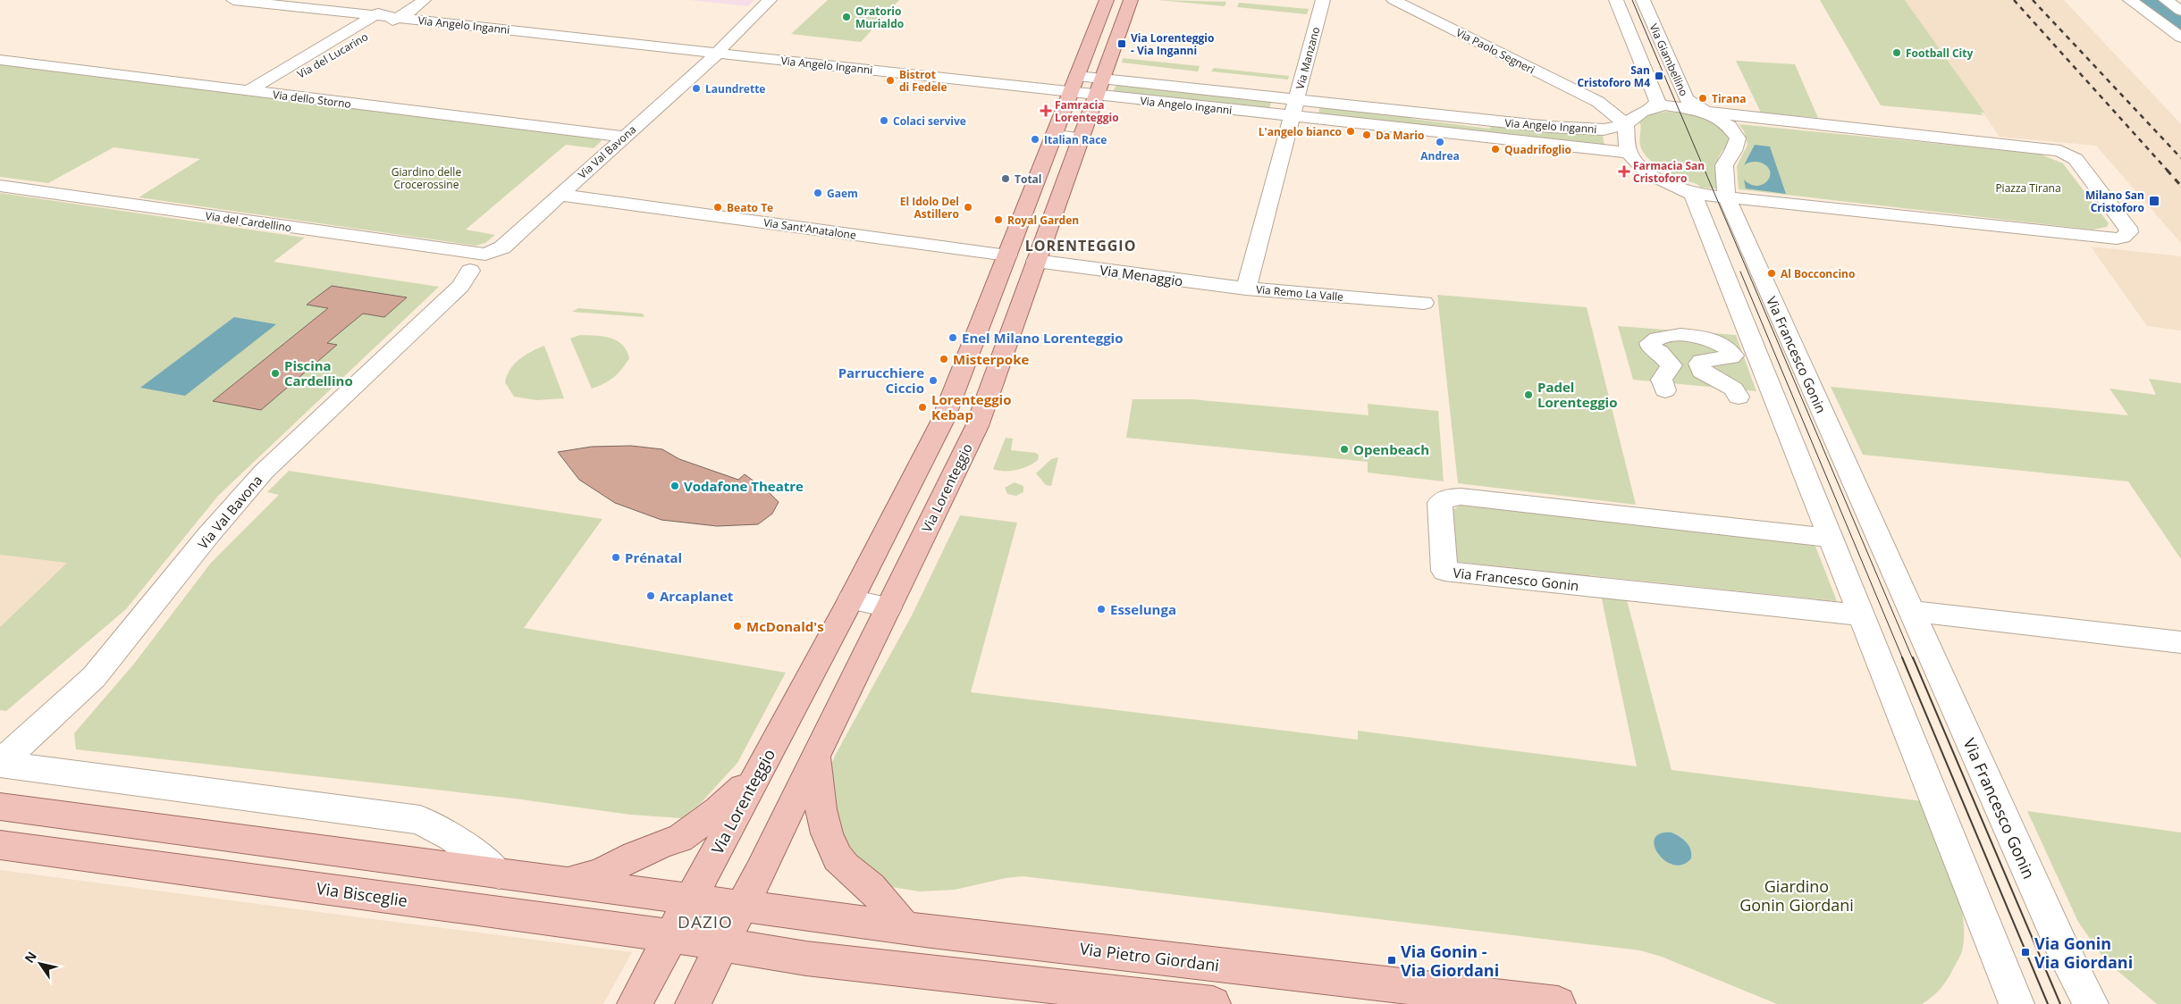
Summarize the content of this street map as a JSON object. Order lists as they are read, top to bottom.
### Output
{
  "streets": {
    "main road": ["Via Lorenteggio", "Via Bisceglie", "Via Pietro Giordani"],
    "street": [
      "Via Angelo Inganni",
      "Via Paolo Segneri",
      "Via del Lucarino",
      "Via Manzano",
      "Via Giambellino",
      "Via dello Storno",
      "Via Val Bavona",
      "Via del Cardellino",
      "Via Sant'Anatalone",
      "Via Menaggio",
      "Via Remo La Valle",
      "Via Francesco Gonin"
    ]
  },
  "crossings": [
    ["Via Angelo Inganni", "Via Paolo Segneri"],
    ["Via Angelo Inganni", "Via del Lucarino"],
    ["Via Angelo Inganni", "Via Manzano"],
    ["Via Angelo Inganni", "Via Val Bavona"],
    ["Via Angelo Inganni", "Via Remo La Valle"],
    ["Via Angelo Inganni", "Via Lorenteggio"],
    ["Via Paolo Segneri", "Via Giambellino"],
    ["Via del Lucarino", "Via dello Storno"],
    ["Via Manzano", "Via Remo La Valle"],
    ["Via dello Storno", "Via Val Bavona"],
    ["Via Val Bavona", "Via del Cardellino"],
    ["Via Val Bavona", "Via Sant'Anatalone"],
    ["Via Sant'Anatalone", "Via Lorenteggio"],
    ["Via Menaggio", "Via Remo La Valle"],
    ["Via Menaggio", "Via Lorenteggio"],
    ["Via Lorenteggio", "Via Bisceglie"],
    ["Via Lorenteggio", "Via Pietro Giordani"]
  ],
  "districts": ["LORENTEGGIO", "DAZIO"],
  "parks": ["Giardino delle Crocerossine", "Piazza Tirana", "Giardino Gonin Giordani"],
  "places": {
    "other": [
      "Oratorio Murialdo",
      "Football City",
      "Bistrot di Fedele",
      "Laundrette",
      "Tirana",
      "Colaci servive",
      "L'angelo bianco",
      "Da Mario",
      "Italian Race",
      "Andrea",
      "Quadrifoglio",
      "Total",
      "Gaem",
      "Beato Te",
      "El Idolo Del Astillero",
      "Royal Garden",
      "Al Bocconcino",
      "Enel Milano Lorenteggio",
      "Misterpoke",
      "Piscina Cardellino",
      "Parrucchiere Ciccio",
      "Padel Lorenteggio",
      "Lorenteggio Kebap",
      "Openbeach",
      "Vodafone Theatre",
      "Prénatal",
      "Arcaplanet",
      "Esselunga",
      "McDonald's"
    ],
    "transit": [
      "Via Lorenteggio - Via Inganni",
      "San Cristoforo M4",
      "Milano San Cristoforo",
      "Via Gonin Via Giordani",
      "Via Gonin - Via Giordani"
    ],
    "health": ["Famracia Lorenteggio", "Farmacia San Cristoforo"]
  },
  "north": "top left"
}
